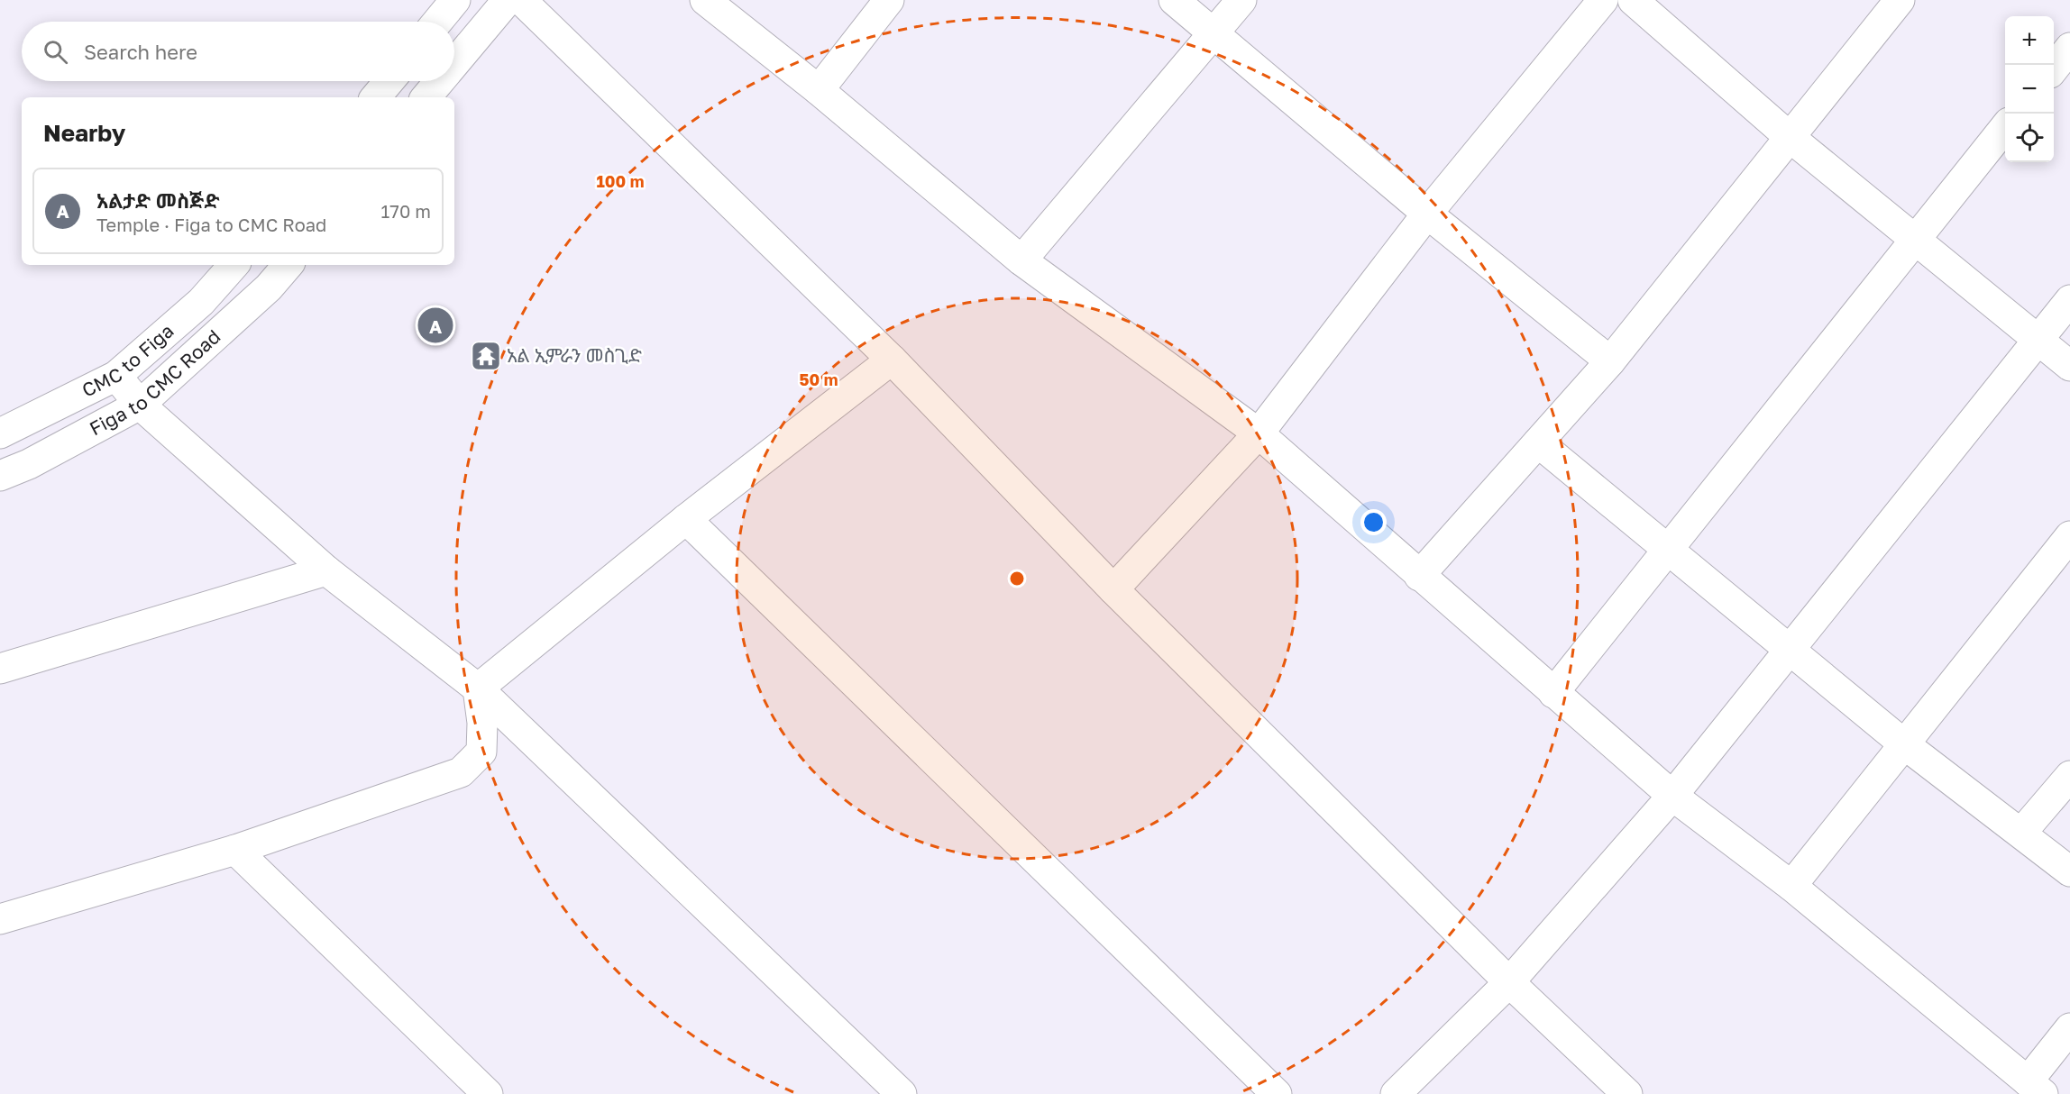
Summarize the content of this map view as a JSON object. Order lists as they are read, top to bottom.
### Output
{
  "streets": {
    "street": ["CMC to Figa", "Figa to CMC Road"]
  },
  "places": {
    "temple": ["አል ኢምራን መስጊድ"]
  },
  "page": {
    "map_buttons": ["+", "−"],
    "search": "Search here",
    "heading": "Nearby",
    "list": [
      {
        "mark": "A",
        "name": "አልታድ መስጅድ",
        "note": "Temple · Figa to CMC Road",
        "value": "170 m"
      }
    ],
    "pins": "A"
  },
  "rings": ["100 m", "50 m"]
}
